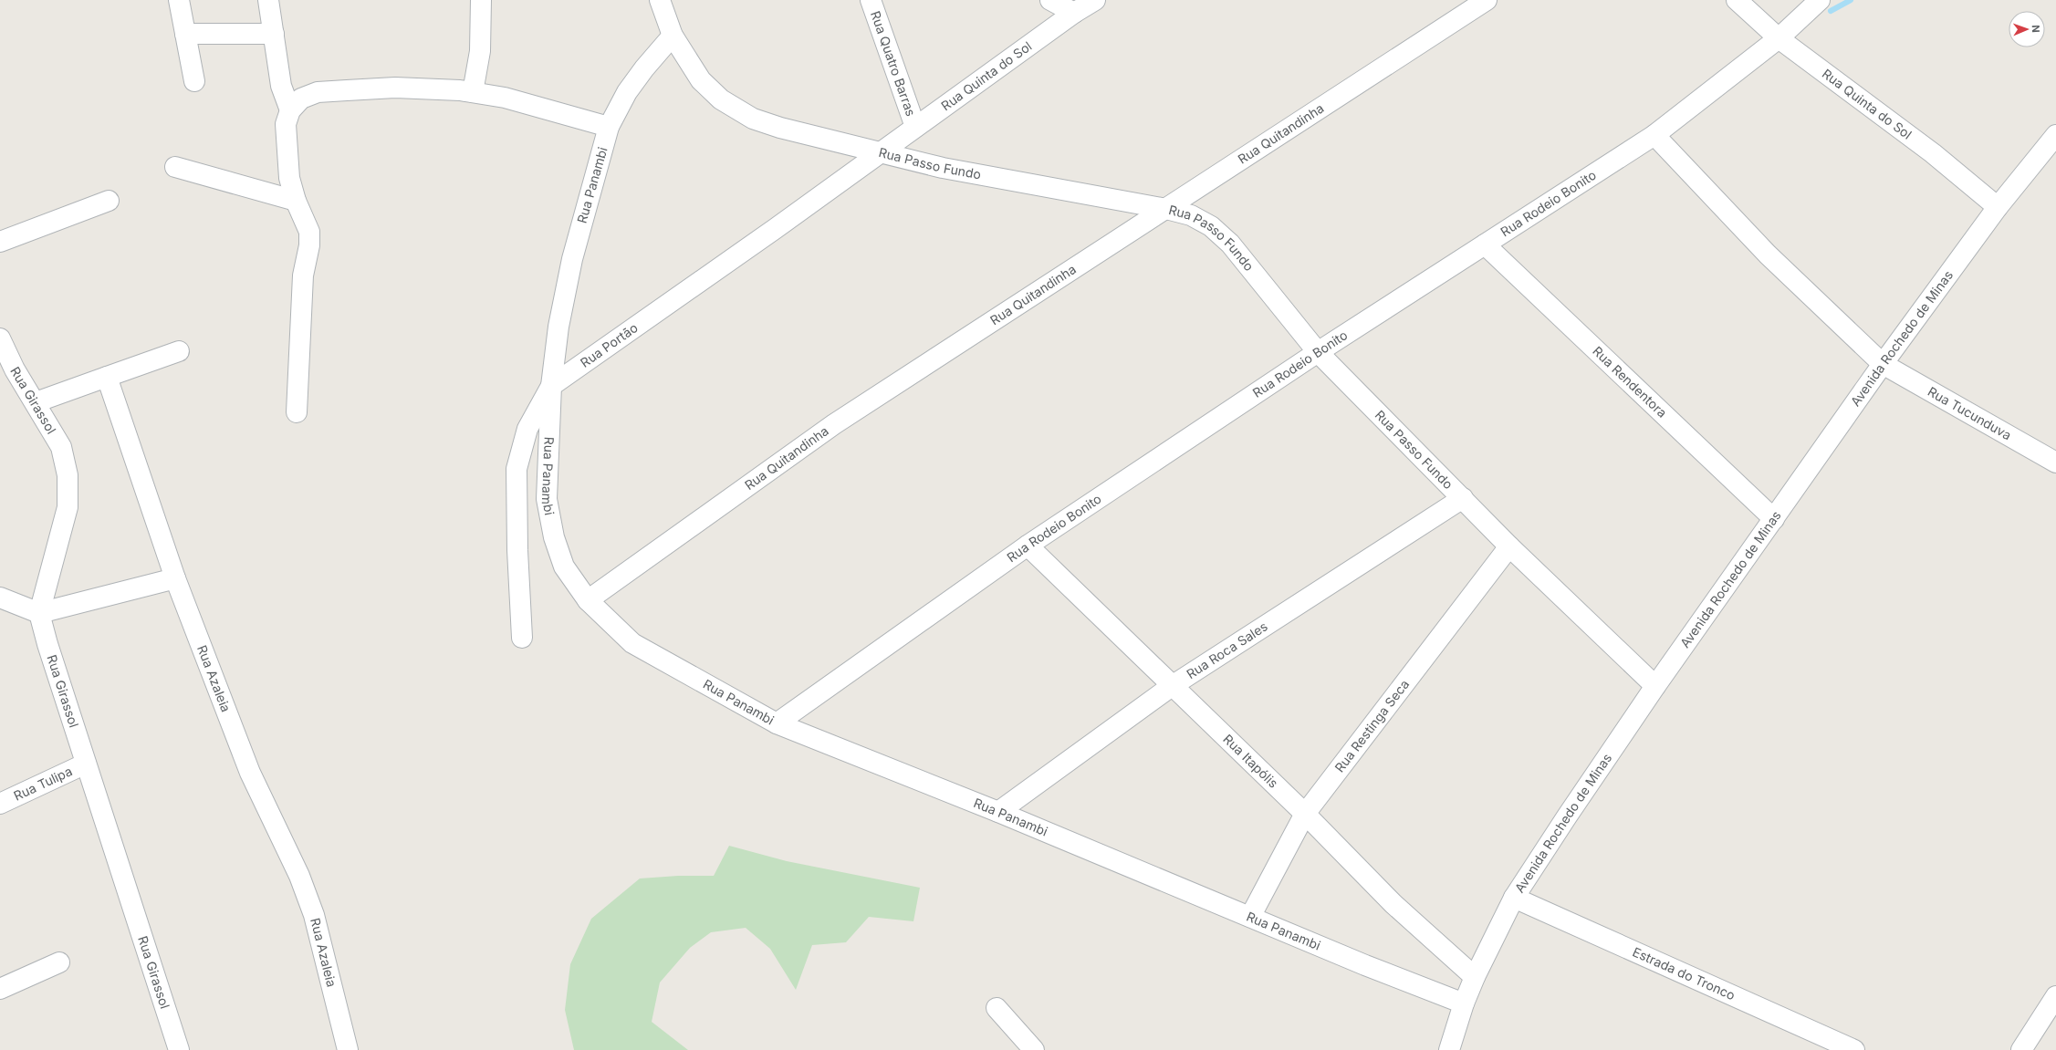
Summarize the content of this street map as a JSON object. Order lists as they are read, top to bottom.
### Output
{
  "streets": {
    "street": [
      "Rua Quatro Barras",
      "Rua Quinta do Sol",
      "Rua Quitandinha",
      "Rua Passo Fundo",
      "Rua Panambi",
      "Rua Rodeio Bonito",
      "Avenida Rochedo de Minas",
      "Rua Portão",
      "Rua Rendentora",
      "Rua Girassol",
      "Rua Tucunduva",
      "Rua Roca Sales",
      "Rua Azaleia",
      "Rua Restinga Seca",
      "Rua Itapólis",
      "Rua Tulipa",
      "Estrada do Tronco"
    ]
  },
  "crossings": [
    ["Rua Quatro Barras", "Rua Quinta do Sol"],
    ["Rua Quinta do Sol", "Rua Passo Fundo"],
    ["Rua Quinta do Sol", "Rua Rodeio Bonito"],
    ["Rua Quinta do Sol", "Avenida Rochedo de Minas"],
    ["Rua Quinta do Sol", "Rua Portão"],
    ["Rua Quitandinha", "Rua Passo Fundo"],
    ["Rua Quitandinha", "Rua Panambi"],
    ["Rua Passo Fundo", "Rua Panambi"],
    ["Rua Passo Fundo", "Rua Rodeio Bonito"],
    ["Rua Passo Fundo", "Avenida Rochedo de Minas"],
    ["Rua Passo Fundo", "Rua Portão"],
    ["Rua Passo Fundo", "Rua Roca Sales"],
    ["Rua Passo Fundo", "Rua Restinga Seca"],
    ["Rua Panambi", "Rua Rodeio Bonito"],
    ["Rua Panambi", "Avenida Rochedo de Minas"],
    ["Rua Panambi", "Rua Portão"],
    ["Rua Panambi", "Rua Roca Sales"],
    ["Rua Panambi", "Rua Restinga Seca"],
    ["Rua Rodeio Bonito", "Rua Rendentora"],
    ["Rua Rodeio Bonito", "Rua Tucunduva"],
    ["Rua Rodeio Bonito", "Rua Itapólis"],
    ["Avenida Rochedo de Minas", "Rua Rendentora"],
    ["Avenida Rochedo de Minas", "Rua Tucunduva"],
    ["Avenida Rochedo de Minas", "Rua Itapólis"],
    ["Avenida Rochedo de Minas", "Estrada do Tronco"],
    ["Rua Girassol", "Rua Tulipa"],
    ["Rua Roca Sales", "Rua Itapólis"],
    ["Rua Restinga Seca", "Rua Itapólis"]
  ],
  "north": "right"
}
